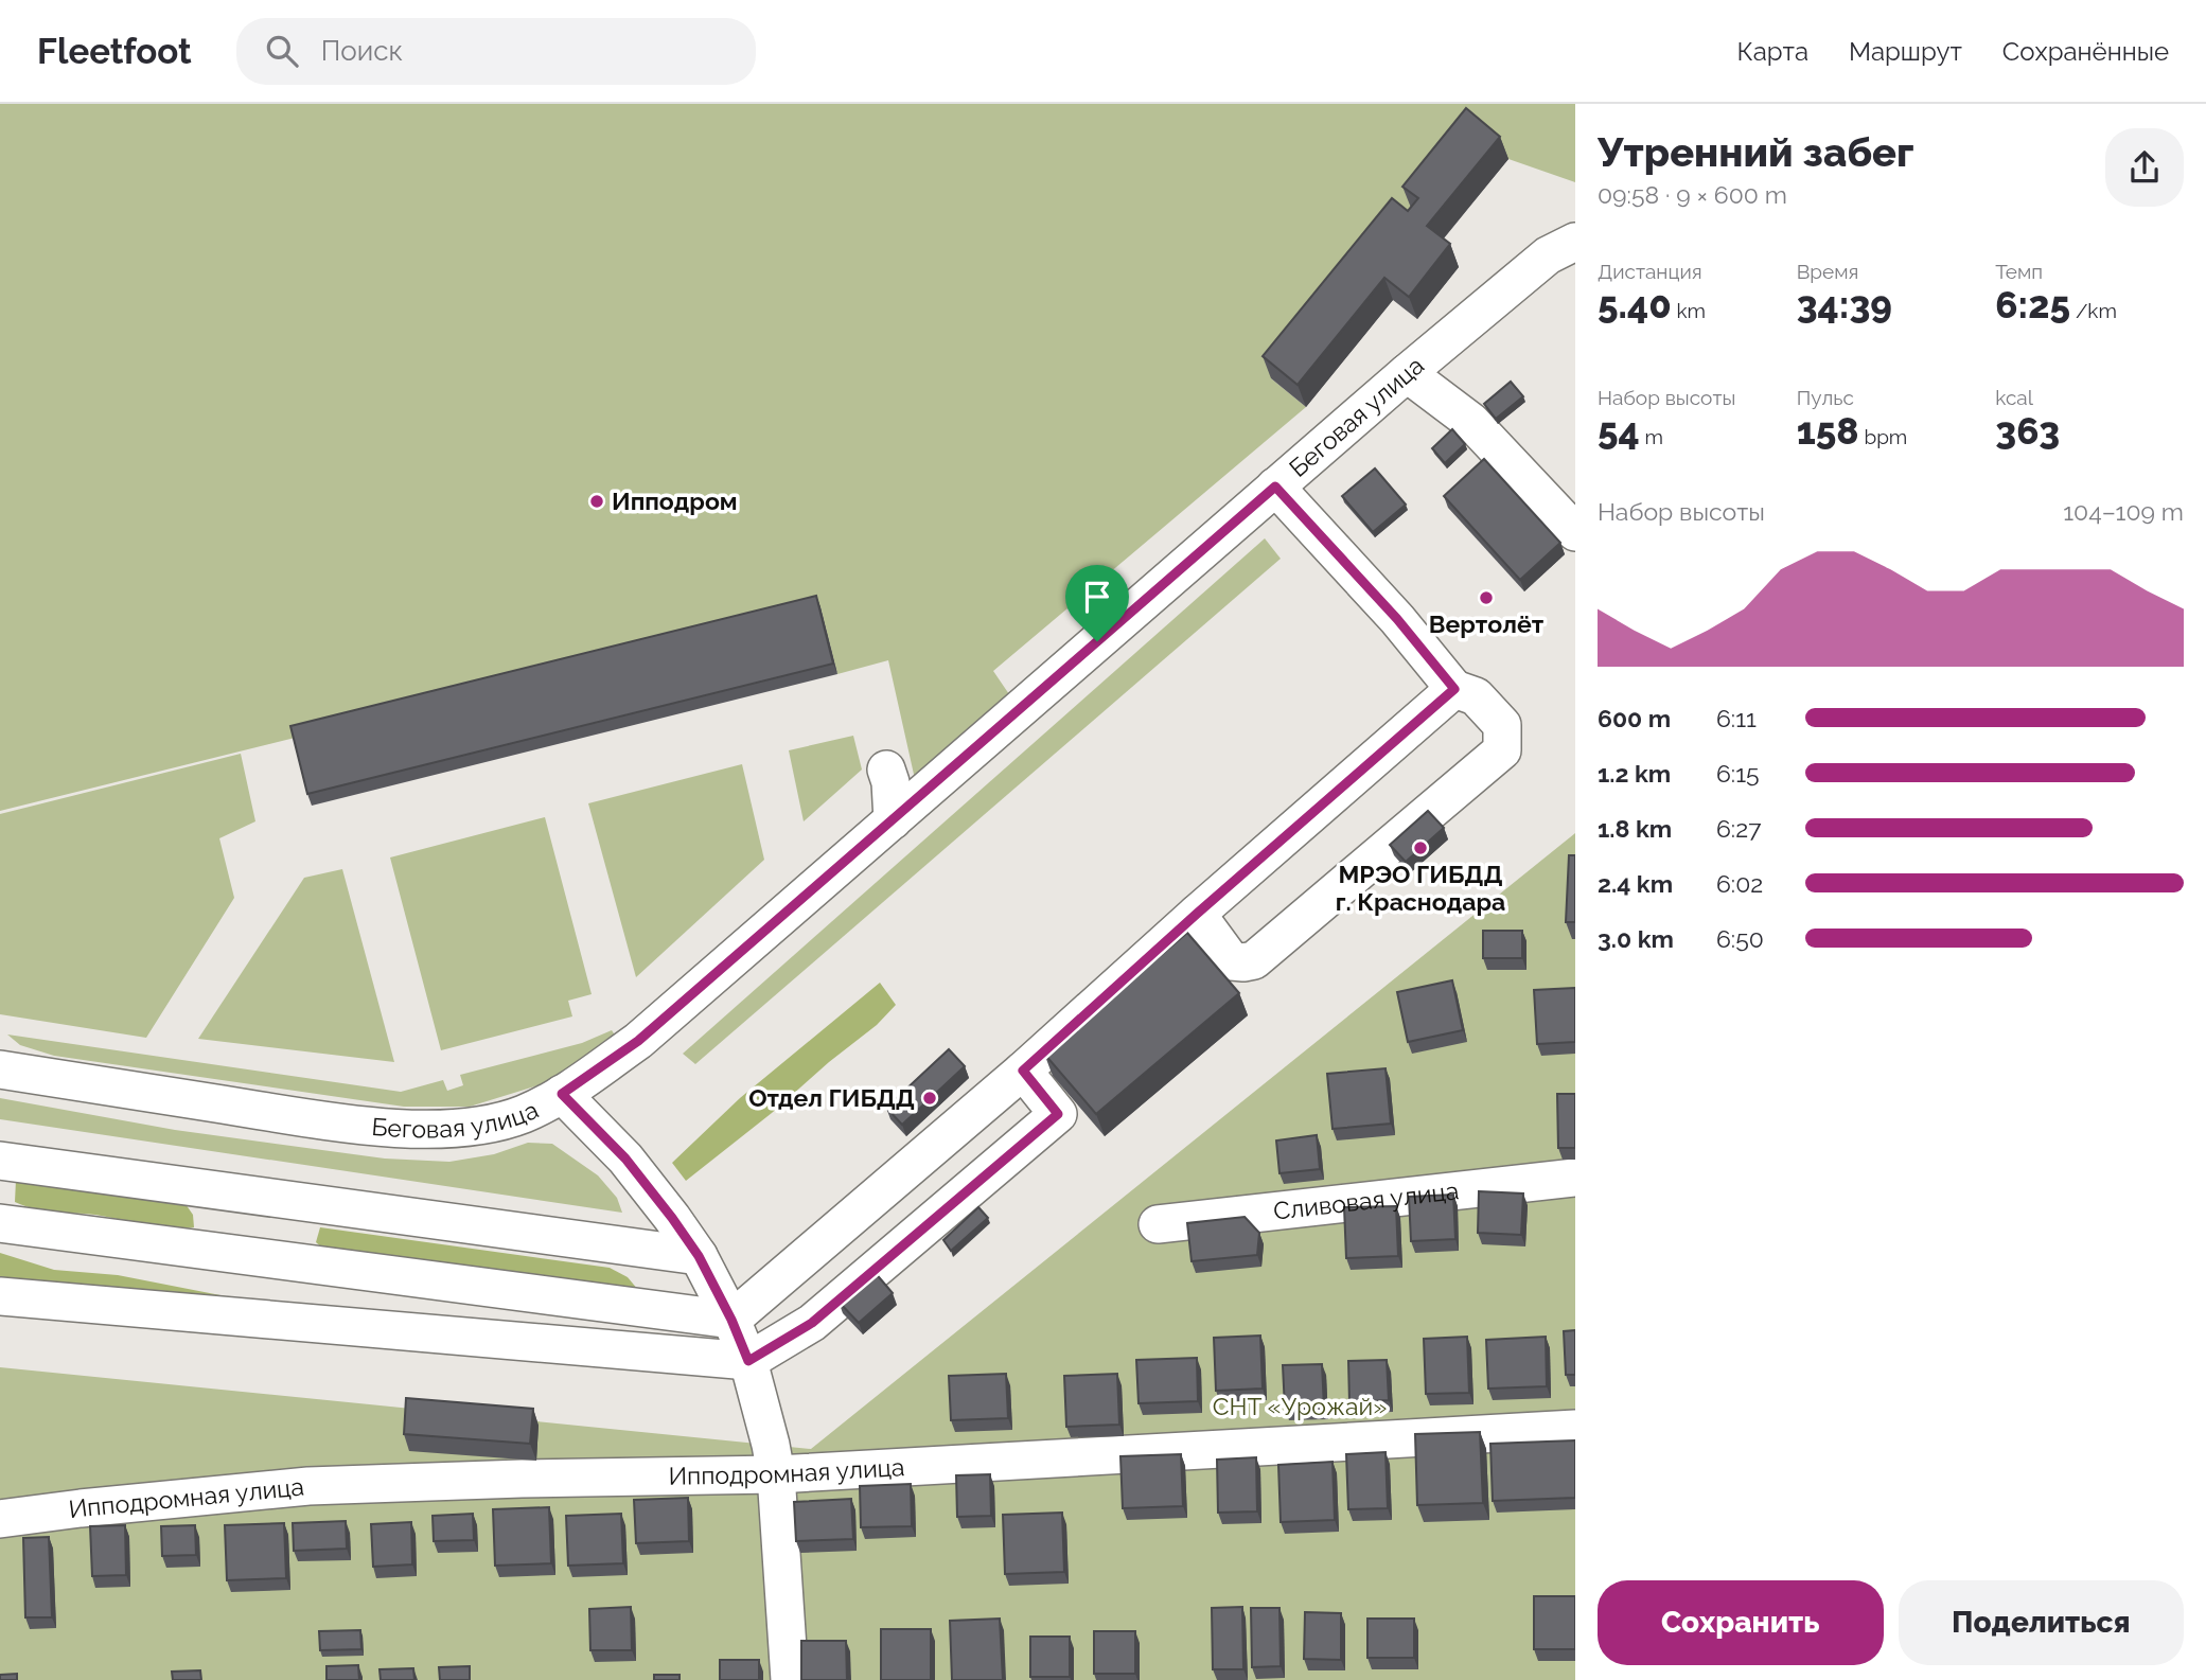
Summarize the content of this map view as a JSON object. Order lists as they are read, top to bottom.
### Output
{
  "streets": {
    "street": ["Беговая улица", "Сливовая улица", "Ипподромная улица"]
  },
  "parks": ["СНТ «Урожай»"],
  "places": [
    "Ипподром",
    "Вертолёт",
    "МРЭО ГИБДД г. Краснодара",
    "Отдел ГИБДД"
  ],
  "page": {
    "header": "Fleetfoot",
    "search": "Поиск",
    "nav": ["Карта", "Маршрут", "Сохранённые"],
    "heading": ["Утренний забег", "09:58 · 9 × 600 m"],
    "stats": [
      ["Дистанция", "5.40 km"],
      ["Время", "34:39"],
      ["Темп", "6:25 /km"],
      ["Набор высоты", "54 m"],
      ["Пульс", "158 bpm"],
      ["kcal", "363"]
    ],
    "chart": ["Набор высоты", "104–109 m"],
    "list": [
      {
        "name": "600 m",
        "note": "6:11"
      },
      {
        "name": "1.2 km",
        "note": "6:15"
      },
      {
        "name": "1.8 km",
        "note": "6:27"
      },
      {
        "name": "2.4 km",
        "note": "6:02"
      },
      {
        "name": "3.0 km",
        "note": "6:50"
      }
    ],
    "buttons": ["Сохранить", "Поделиться"]
  }
}
